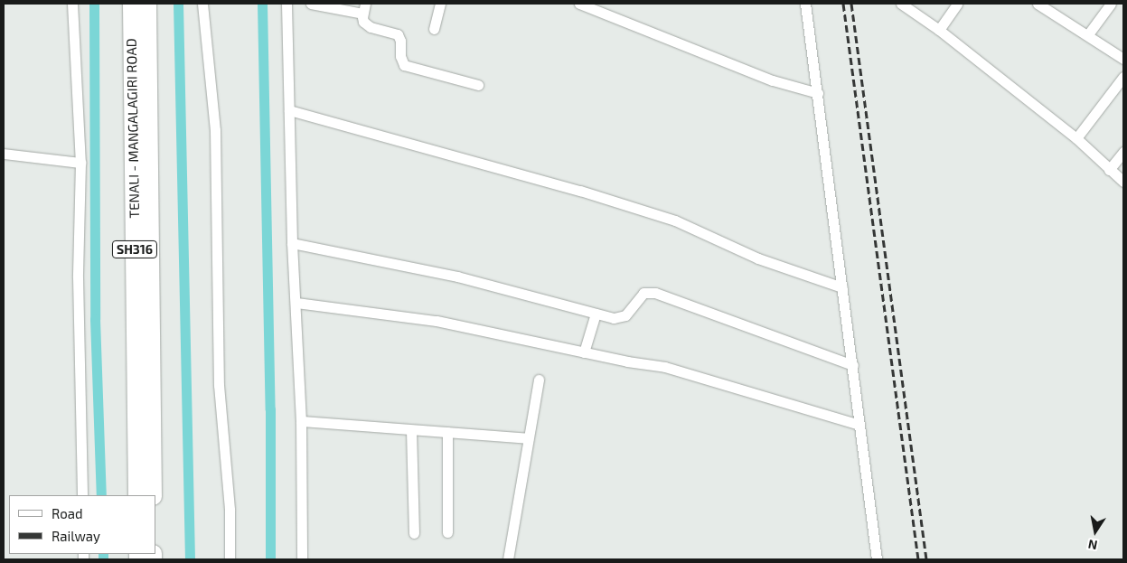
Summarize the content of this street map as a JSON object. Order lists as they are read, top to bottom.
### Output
{
  "streets": {
    "main road": ["TENALI - MANGALAGIRI ROAD", "SH316"]
  },
  "legend": ["Road", "Railway"],
  "north": "bottom"
}
